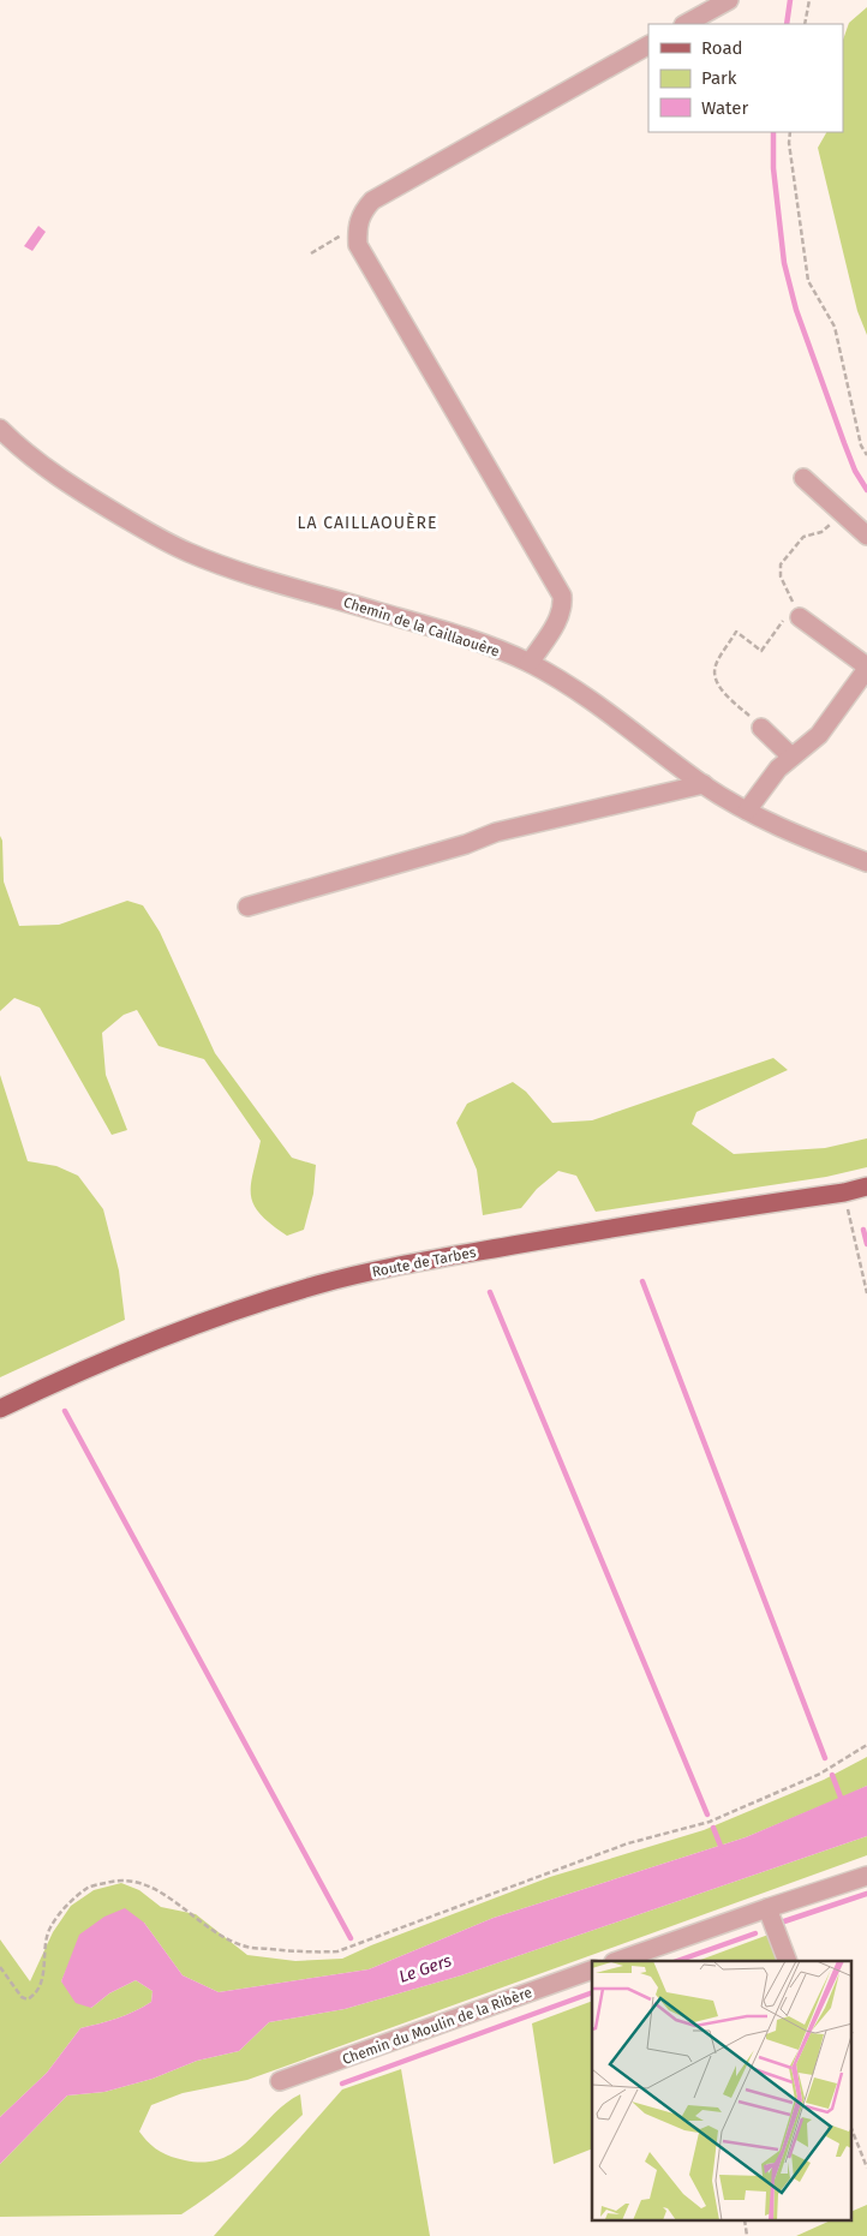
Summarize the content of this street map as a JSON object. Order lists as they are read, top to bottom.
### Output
{
  "streets": {
    "main road": ["Route de Tarbes"],
    "street": ["Chemin de la Caillaouère", "Chemin du Moulin de la Ribère"]
  },
  "districts": ["LA CAILLAOUÈRE"],
  "water": ["Le Gers"],
  "legend": ["Road", "Park", "Water"]
}
